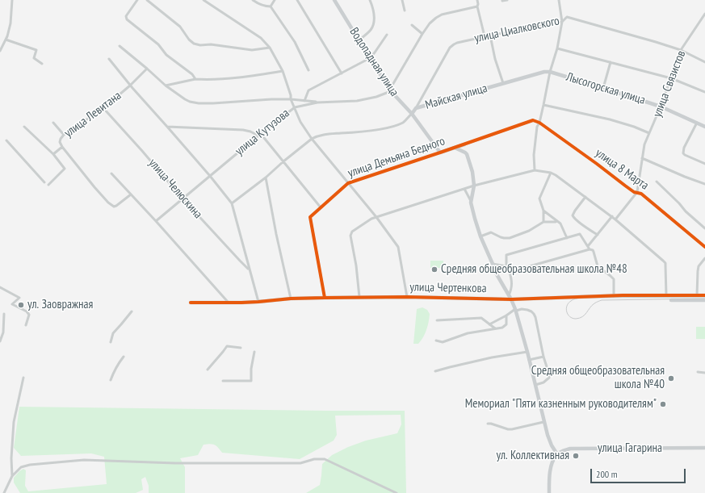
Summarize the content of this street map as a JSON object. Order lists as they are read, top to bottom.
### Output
{
  "streets": {
    "street": [
      "улица Циалковского",
      "Водопадная улица",
      "улица Связистов",
      "Лысогорская улица",
      "Майская улица",
      "улица Левитана",
      "улица Кутузова",
      "улица Демьяна Бедного",
      "улица 8 Марта",
      "улица Челюскина",
      "улица Чертенкова",
      "улица Гагарина"
    ]
  },
  "crossings": [
    ["улица Циалковского", "улица Связистов"],
    ["улица Циалковского", "Майская улица"],
    ["Водопадная улица", "Майская улица"],
    ["Водопадная улица", "улица Кутузова"],
    ["Водопадная улица", "улица Демьяна Бедного"],
    ["улица Связистов", "Лысогорская улица"],
    ["улица Связистов", "улица 8 Марта"],
    ["Лысогорская улица", "Майская улица"],
    ["улица Левитана", "улица Челюскина"],
    ["улица Кутузова", "улица Челюскина"],
    ["улица Демьяна Бедного", "улица 8 Марта"],
    ["улица Демьяна Бедного", "улица Чертенкова"]
  ],
  "places": [
    "Средняя общеобразовательная школа №48",
    "ул. Заовражная",
    "Средняя общеобразовательная школа №40",
    "Мемориал \"Пяти казненным руководителям\"",
    "ул. Коллективная"
  ],
  "scale_bar": "200 m"
}
